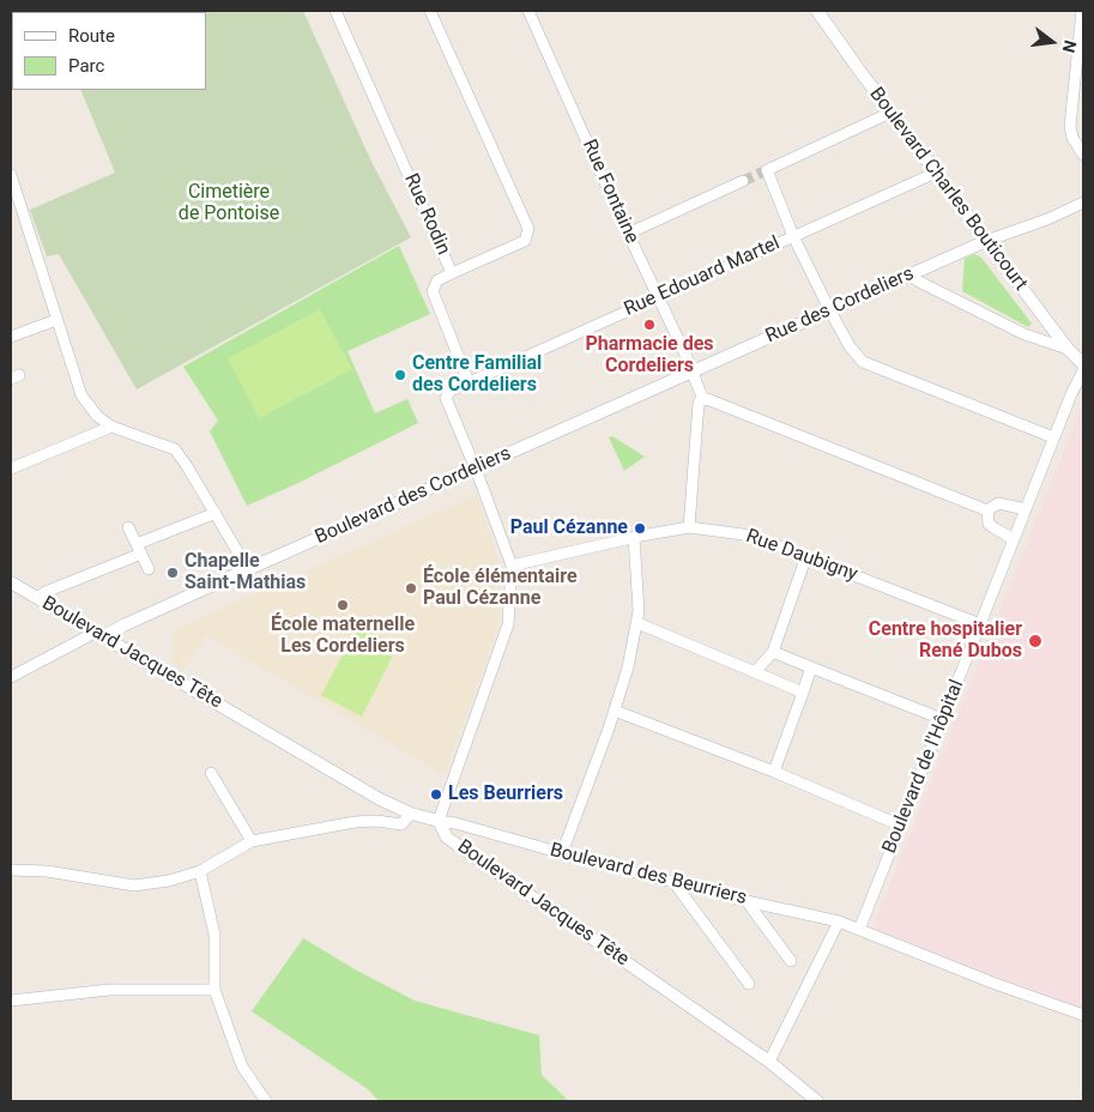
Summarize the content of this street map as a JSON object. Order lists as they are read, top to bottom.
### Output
{
  "streets": {
    "street": [
      "Boulevard Charles Bouticourt",
      "Rue Fontaine",
      "Rue Rodin",
      "Rue Edouard Martel",
      "Rue des Cordeliers",
      "Boulevard des Cordeliers",
      "Rue Daubigny",
      "Boulevard Jacques Tête",
      "Boulevard de l'Hôpital",
      "Boulevard des Beurriers"
    ]
  },
  "crossings": [
    ["Boulevard Charles Bouticourt", "Rue Edouard Martel"],
    ["Boulevard Charles Bouticourt", "Rue des Cordeliers"],
    ["Rue Fontaine", "Rue Edouard Martel"],
    ["Rue Fontaine", "Rue des Cordeliers"],
    ["Rue Fontaine", "Boulevard des Cordeliers"],
    ["Rue Rodin", "Rue Edouard Martel"],
    ["Rue des Cordeliers", "Boulevard des Cordeliers"],
    ["Boulevard des Cordeliers", "Boulevard Jacques Tête"],
    ["Rue Daubigny", "Boulevard de l'Hôpital"],
    ["Boulevard Jacques Tête", "Boulevard des Beurriers"],
    ["Boulevard de l'Hôpital", "Boulevard des Beurriers"]
  ],
  "parks": ["Cimetière de Pontoise"],
  "places": [
    "Pharmacie des Cordeliers",
    "Centre Familial des Cordeliers",
    "Paul Cézanne",
    "Chapelle Saint-Mathias",
    "École élémentaire Paul Cézanne",
    "École maternelle Les Cordeliers",
    "Centre hospitalier René Dubos",
    "Les Beurriers"
  ],
  "legend": ["Route", "Parc"],
  "north": "right"
}
